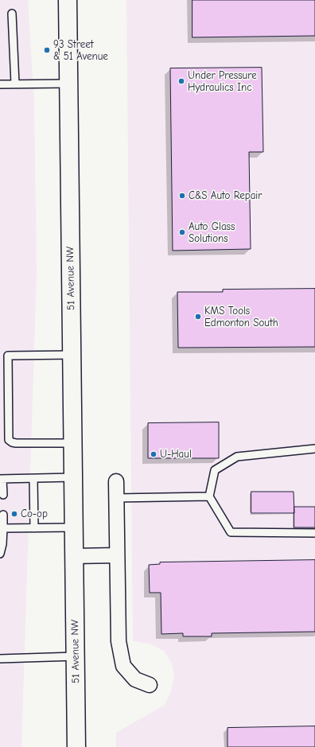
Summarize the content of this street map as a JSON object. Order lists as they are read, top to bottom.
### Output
{
  "streets": {
    "main road": ["51 Avenue NW"]
  },
  "places": [
    "93 Street & 51 Avenue",
    "Under Pressure Hydraulics Inc",
    "C&S Auto Repair",
    "Auto Glass Solutions",
    "KMS Tools Edmonton South",
    "U-Haul",
    "Co-op"
  ]
}
